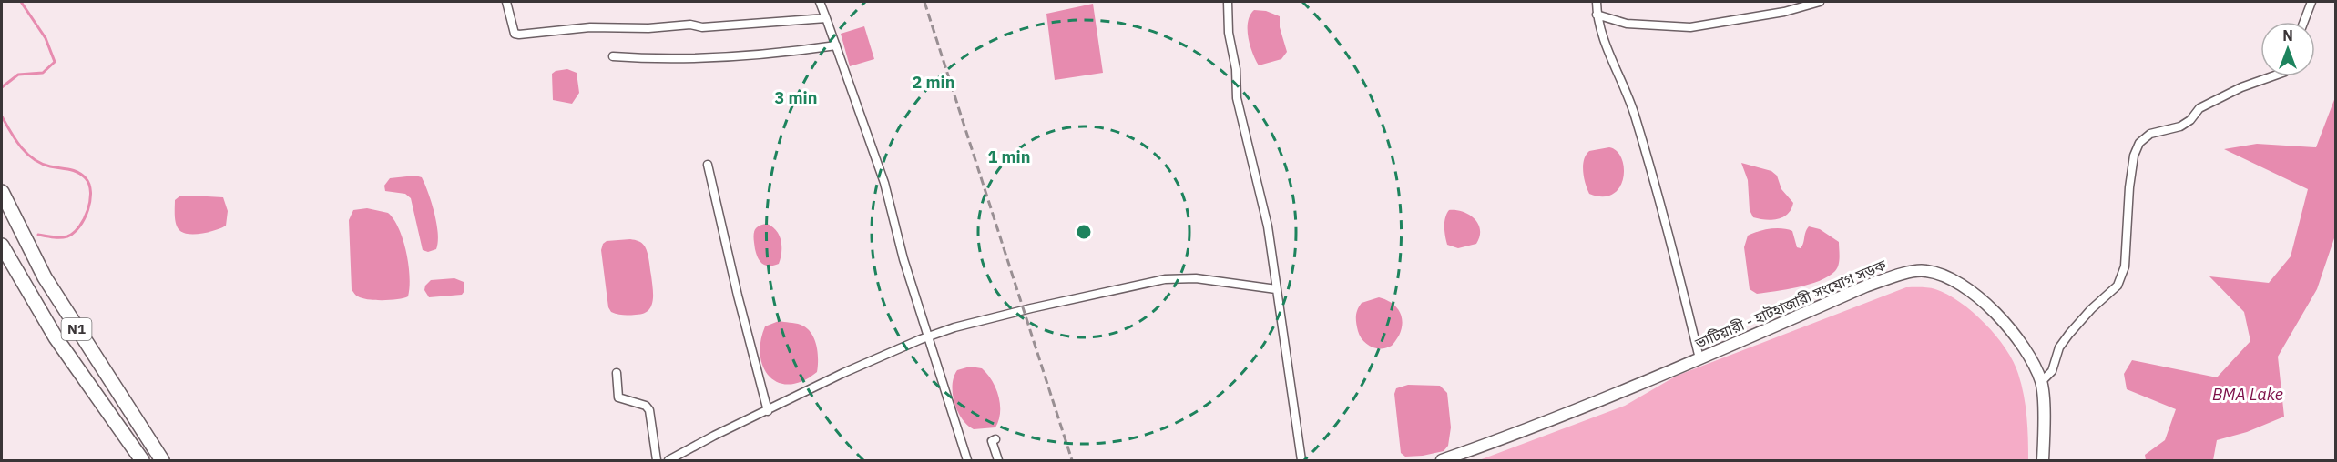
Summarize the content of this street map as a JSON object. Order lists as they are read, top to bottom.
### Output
{
  "streets": {
    "highway": ["N1"],
    "main road": ["ভাটিয়ারী - হাটহাজারী সংযোগ সড়ক"]
  },
  "water": ["BMA Lake"],
  "north": "top",
  "rings": ["2 min", "3 min", "1 min"]
}
